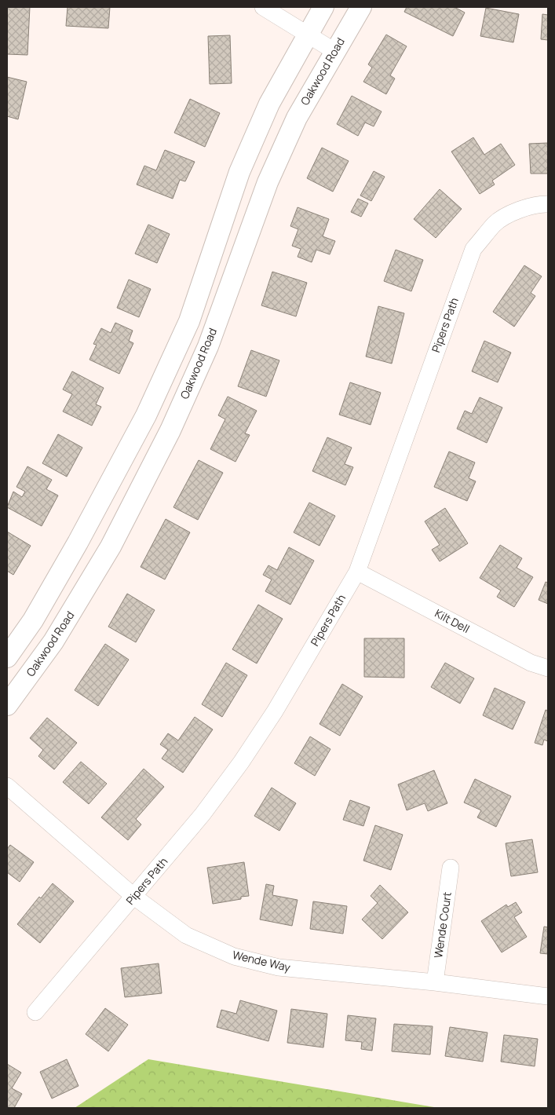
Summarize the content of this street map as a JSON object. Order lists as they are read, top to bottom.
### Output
{
  "streets": {
    "street": [
      "Oakwood Road",
      "Pipers Path",
      "Kilt Dell",
      "Wende Court",
      "Wende Way"
    ]
  },
  "crossings": [
    ["Pipers Path", "Kilt Dell"],
    ["Pipers Path", "Wende Way"],
    ["Wende Court", "Wende Way"]
  ]
}
